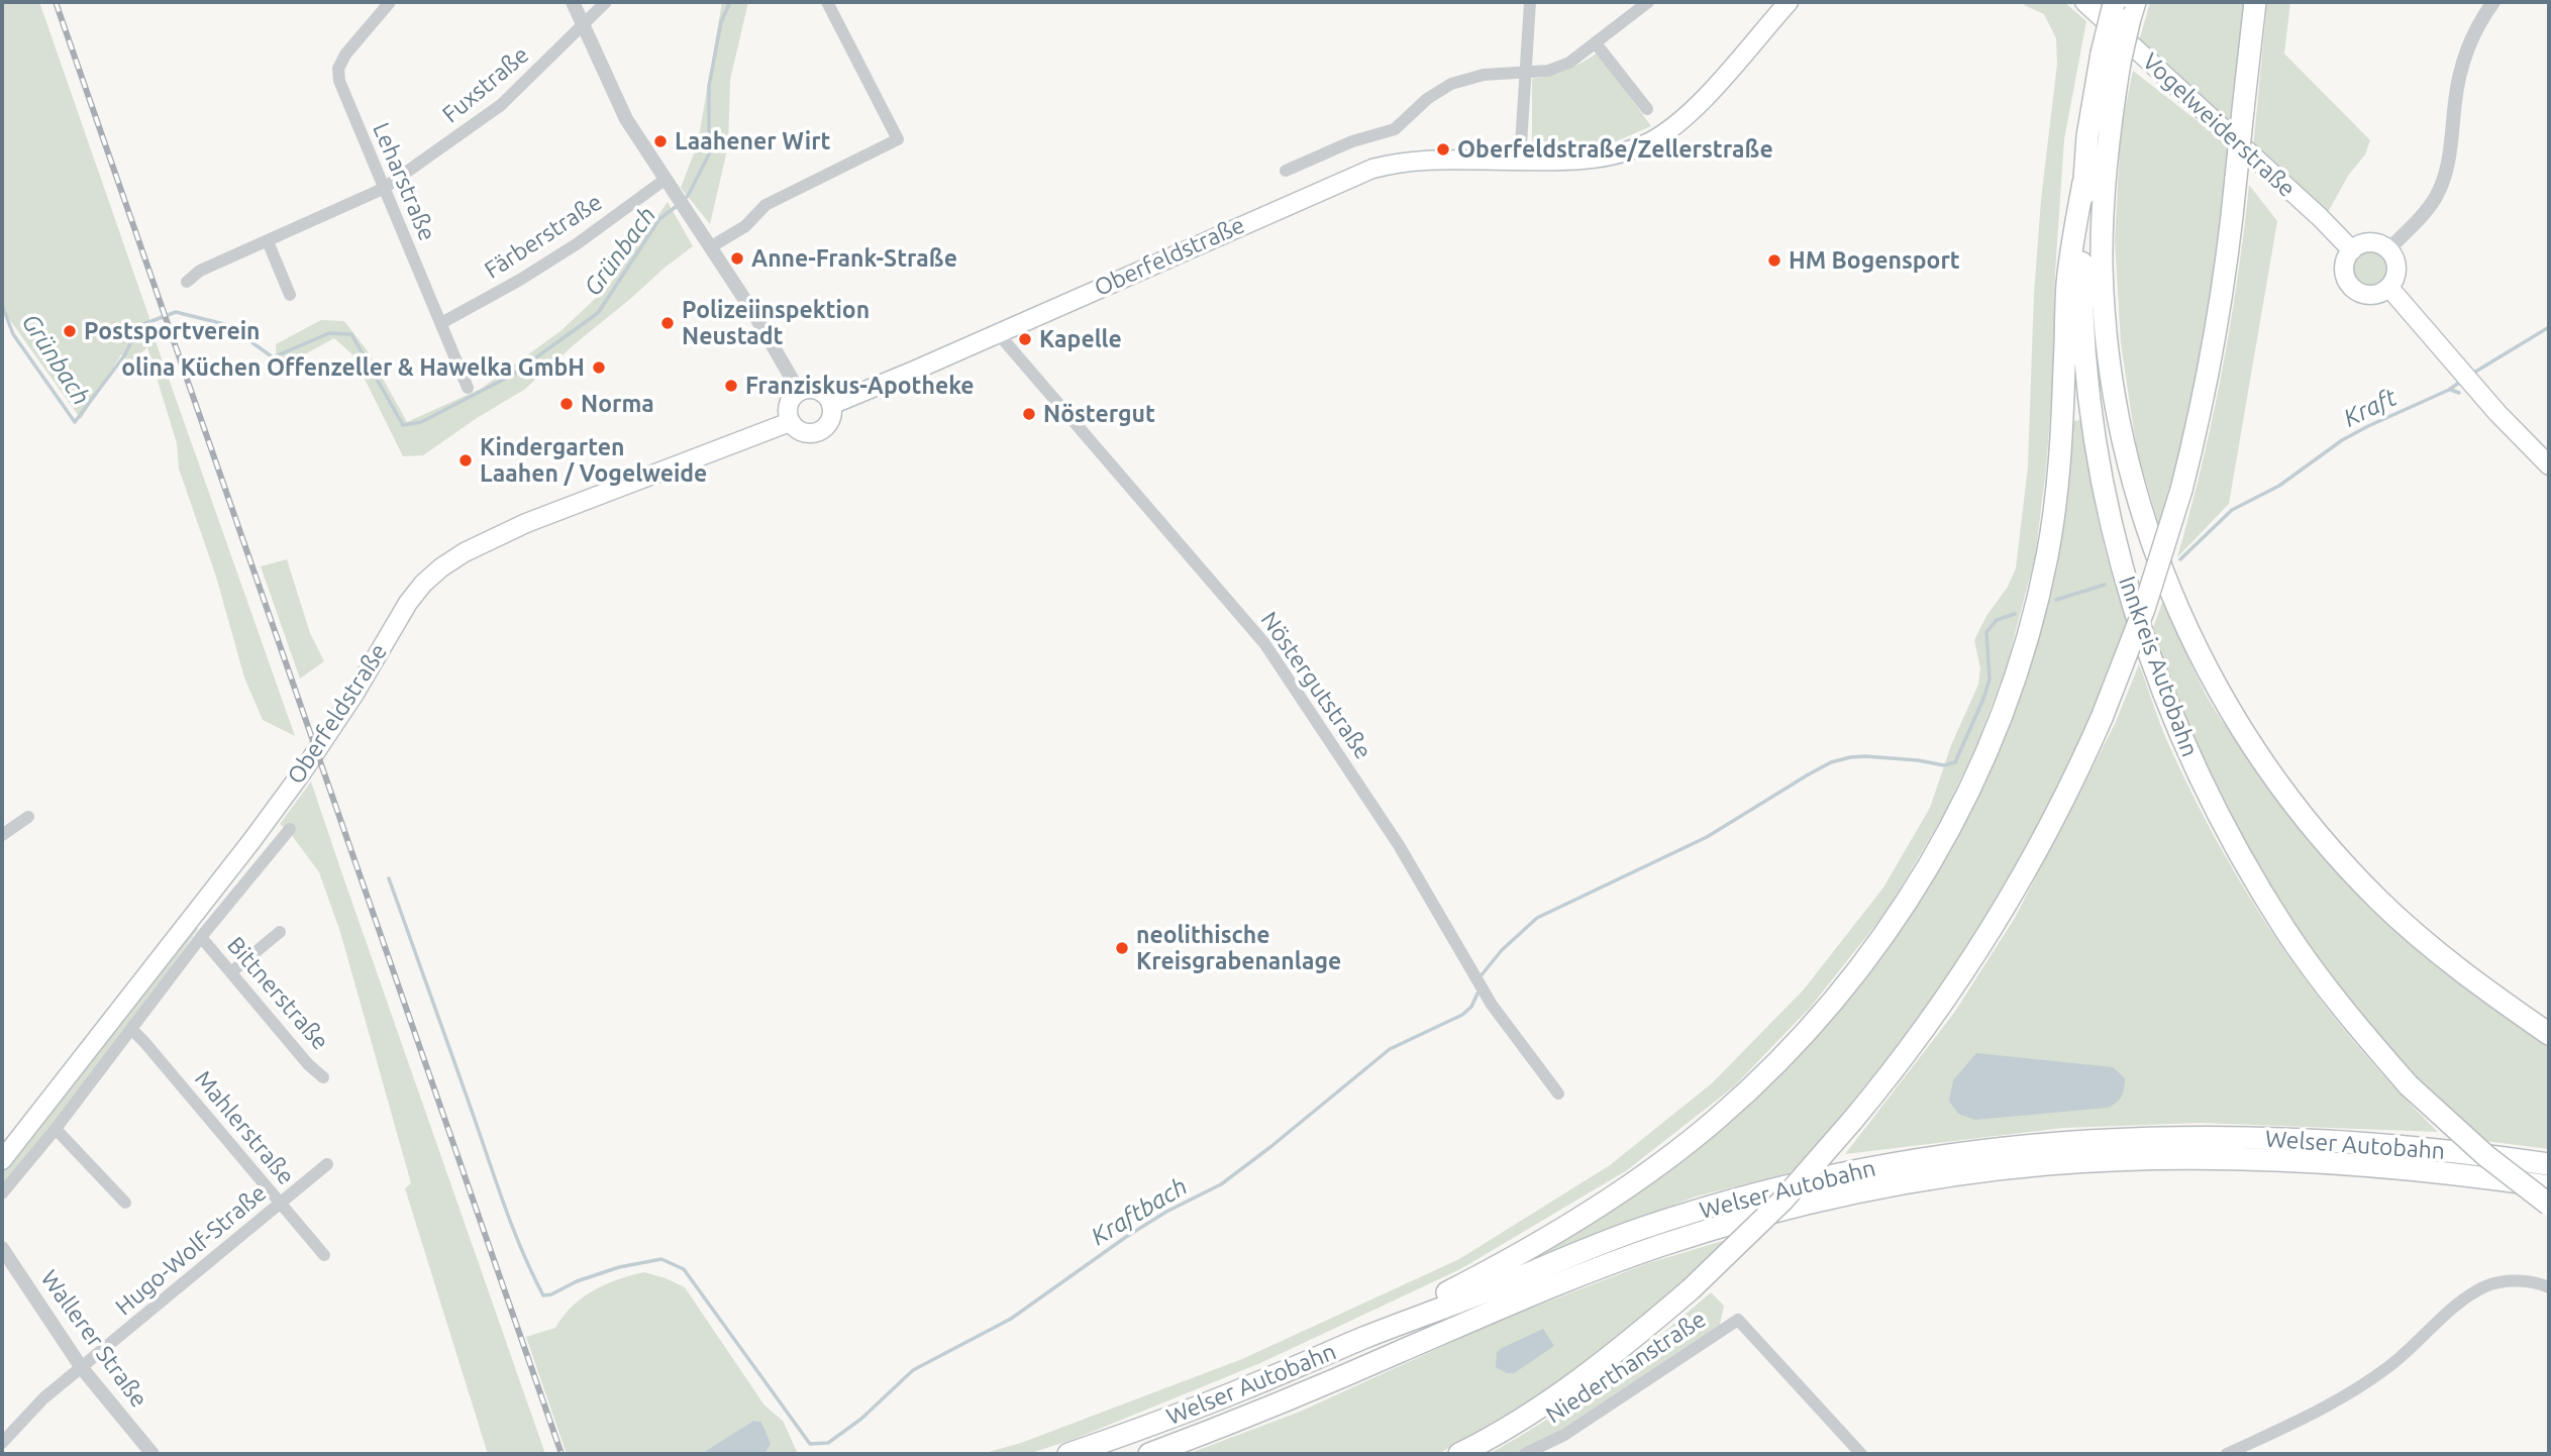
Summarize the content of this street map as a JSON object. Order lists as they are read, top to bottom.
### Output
{
  "streets": {
    "highway": ["Innkreis Autobahn", "Welser Autobahn"],
    "main road": ["Vogelweiderstraße", "Oberfeldstraße"],
    "street": [
      "Fuxstraße",
      "Leharstraße",
      "Färberstraße",
      "Nöstergutstraße",
      "Bittnerstraße",
      "Mahlerstraße",
      "Hugo-Wolf-Straße",
      "Wallerer Straße",
      "Niederthanstraße"
    ]
  },
  "crossings": [
    ["Fuxstraße", "Leharstraße"],
    ["Leharstraße", "Färberstraße"],
    ["Oberfeldstraße", "Nöstergutstraße"],
    ["Mahlerstraße", "Hugo-Wolf-Straße"],
    ["Hugo-Wolf-Straße", "Wallerer Straße"]
  ],
  "water": ["Grünbach", "Kraft", "Kraftbach"],
  "places": [
    "Laahener Wirt",
    "Oberfeldstraße/Zellerstraße",
    "Anne-Frank-Straße",
    "HM Bogensport",
    "Polizeiinspektion Neustadt",
    "Postsportverein",
    "Kapelle",
    "olina Küchen Offenzeller & Hawelka GmbH",
    "Franziskus-Apotheke",
    "Norma",
    "Nöstergut",
    "Kindergarten Laahen / Vogelweide",
    "neolithische Kreisgrabenanlage"
  ]
}
